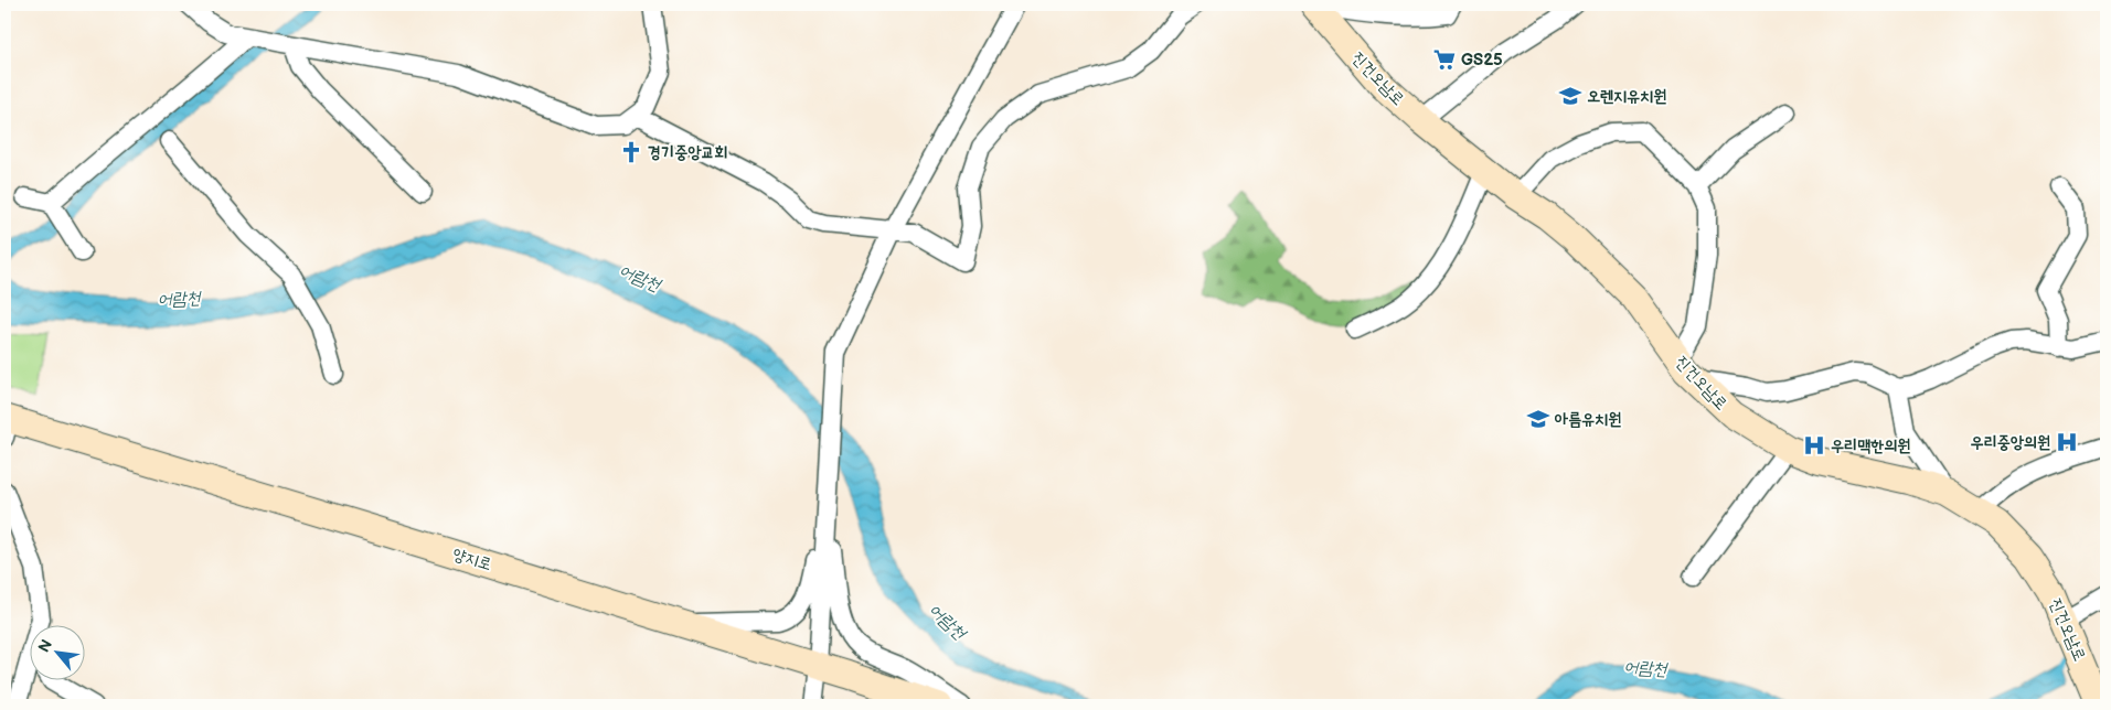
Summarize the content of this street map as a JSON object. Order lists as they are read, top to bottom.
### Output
{
  "streets": {
    "main road": ["진건오남로", "양지로"]
  },
  "water": ["어람천"],
  "places": {
    "supermarket": ["GS25"],
    "school or university": ["오렌지유치원", "아름유치원"],
    "church": ["경기중앙교회"],
    "hospital": ["우리중앙의원", "우리맥한의원"]
  },
  "north": "top left"
}
